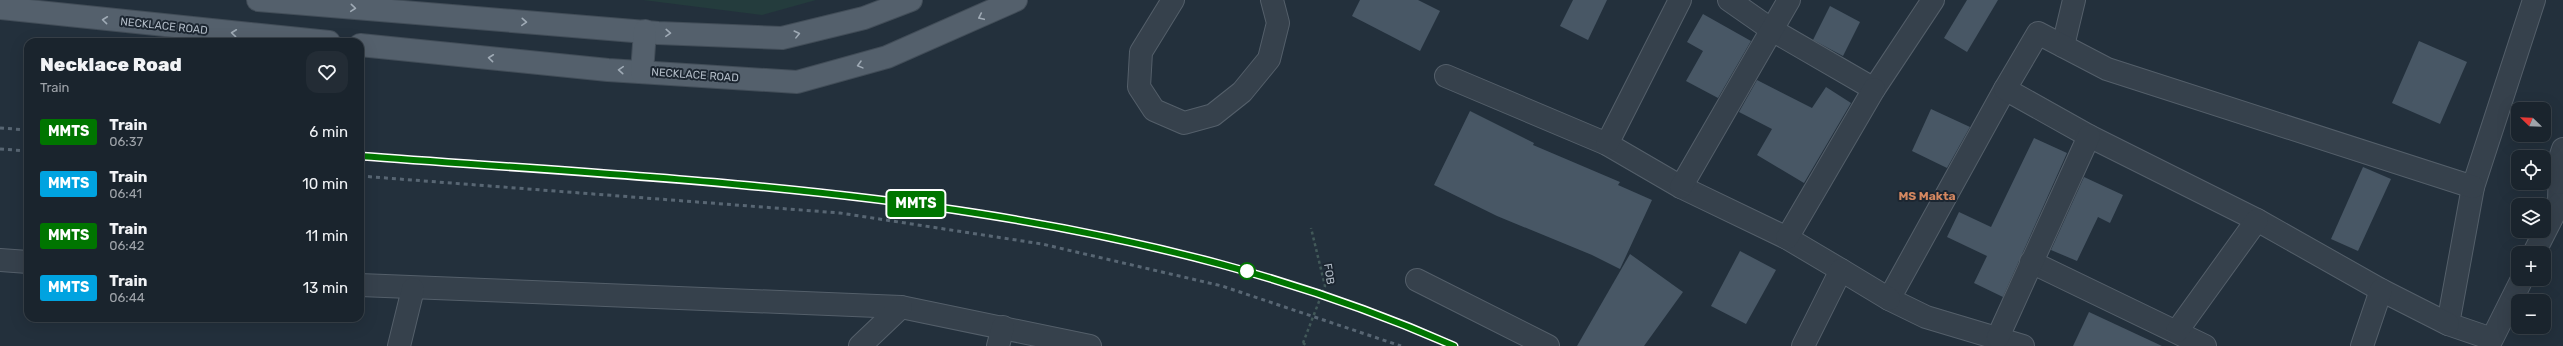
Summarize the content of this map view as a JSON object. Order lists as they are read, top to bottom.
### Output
{
  "streets": {
    "main road": ["NECKLACE ROAD"],
    "path": ["FOB"]
  },
  "districts": ["MS Makta"],
  "north": "top left",
  "page": {
    "on_map": "MMTS",
    "heading": ["Necklace Road", "Train"],
    "map_buttons": ["+", "−"],
    "list": [
      {
        "mark": "MMTS",
        "name": "Train",
        "note": "06:37",
        "value": "6 min"
      },
      {
        "mark": "MMTS",
        "name": "Train",
        "note": "06:41",
        "value": "10 min"
      },
      {
        "mark": "MMTS",
        "name": "Train",
        "note": "06:42",
        "value": "11 min"
      },
      {
        "mark": "MMTS",
        "name": "Train",
        "note": "06:44",
        "value": "13 min"
      }
    ]
  }
}
